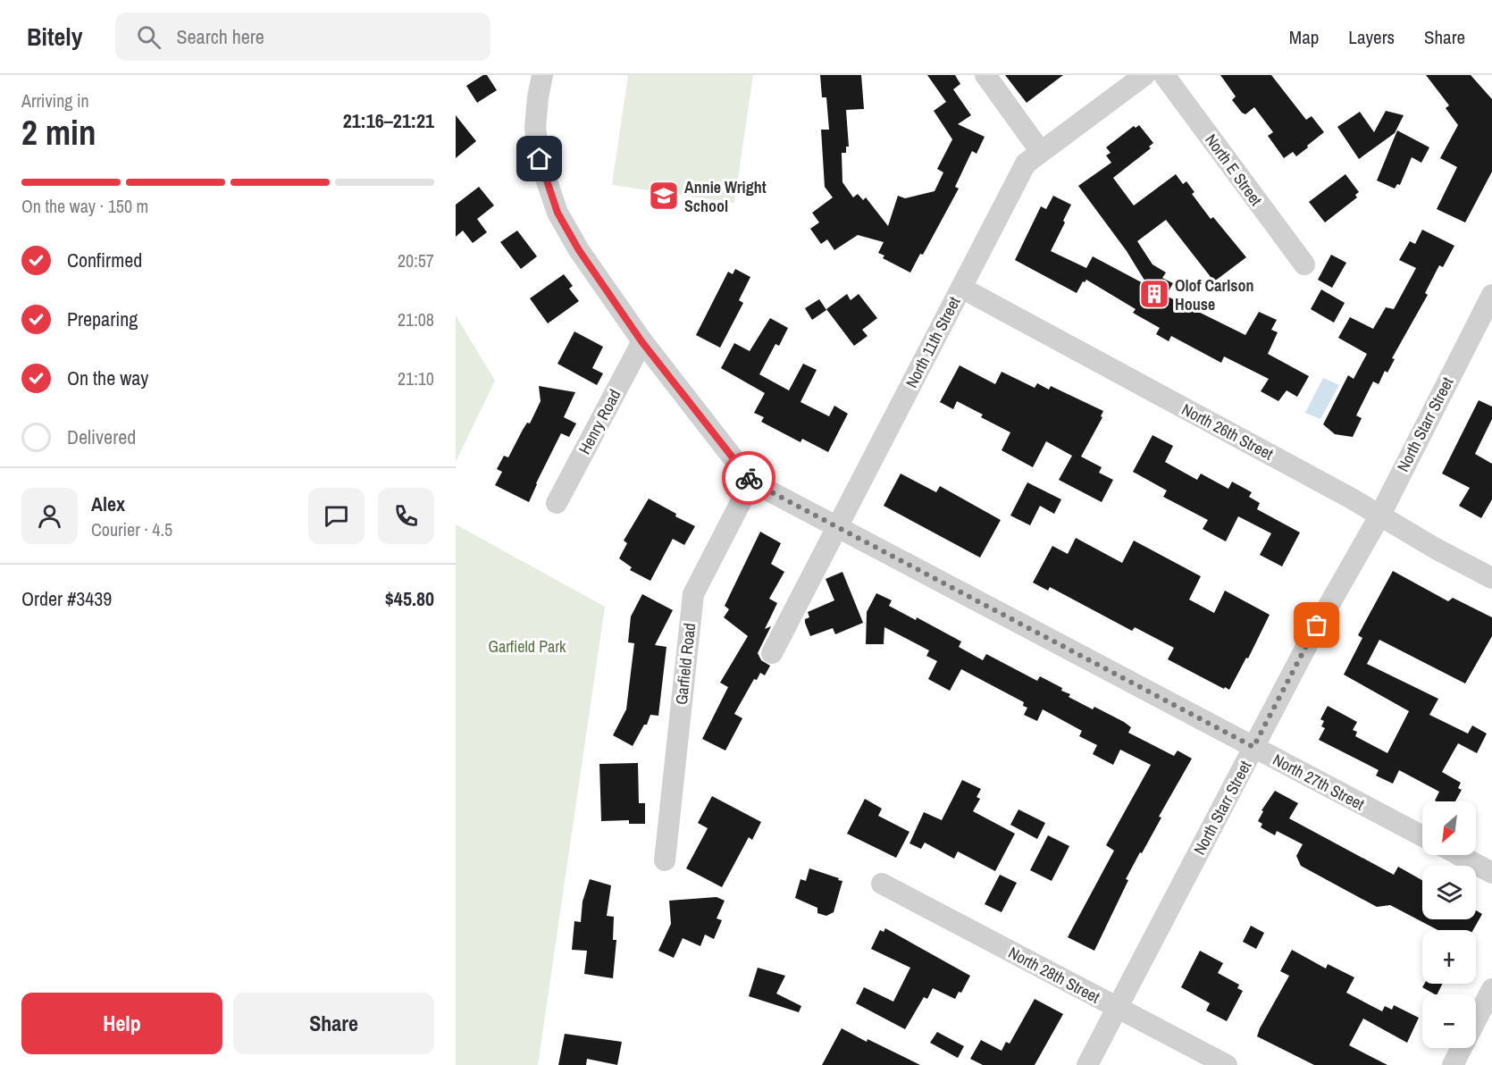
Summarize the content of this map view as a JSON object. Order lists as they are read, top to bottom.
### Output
{
  "streets": {
    "street": [
      "North E Street",
      "North 11th Street",
      "Henry Road",
      "North Starr Street",
      "North 26th Street",
      "Garfield Road",
      "North 27th Street",
      "North 28th Street"
    ]
  },
  "crossings": [
    ["North 11th Street", "North 26th Street"],
    ["North 11th Street", "North 27th Street"],
    ["North Starr Street", "North 26th Street"],
    ["North Starr Street", "North 27th Street"],
    ["North Starr Street", "North 28th Street"],
    ["Garfield Road", "North 27th Street"]
  ],
  "parks": ["Garfield Park"],
  "places": {
    "school or university": ["Annie Wright School"],
    "building": ["Olof Carlson House"]
  },
  "north": "bottom left",
  "page": {
    "header": "Bitely",
    "search": "Search here",
    "nav": ["Map", "Layers", "Share"],
    "heading": ["2 min", "Arriving in", "21:16–21:21"],
    "panel": [
      "Alex",
      "Courier · 4.5",
      "Order #3439",
      "$45.80"
    ],
    "bar": "On the way · 150 m",
    "list": [
      ["Confirmed", "20:57"],
      ["Preparing", "21:08"],
      ["On the way", "21:10"],
      "Delivered"
    ],
    "map_buttons": ["+", "−"],
    "buttons": ["Help", "Share"]
  }
}
